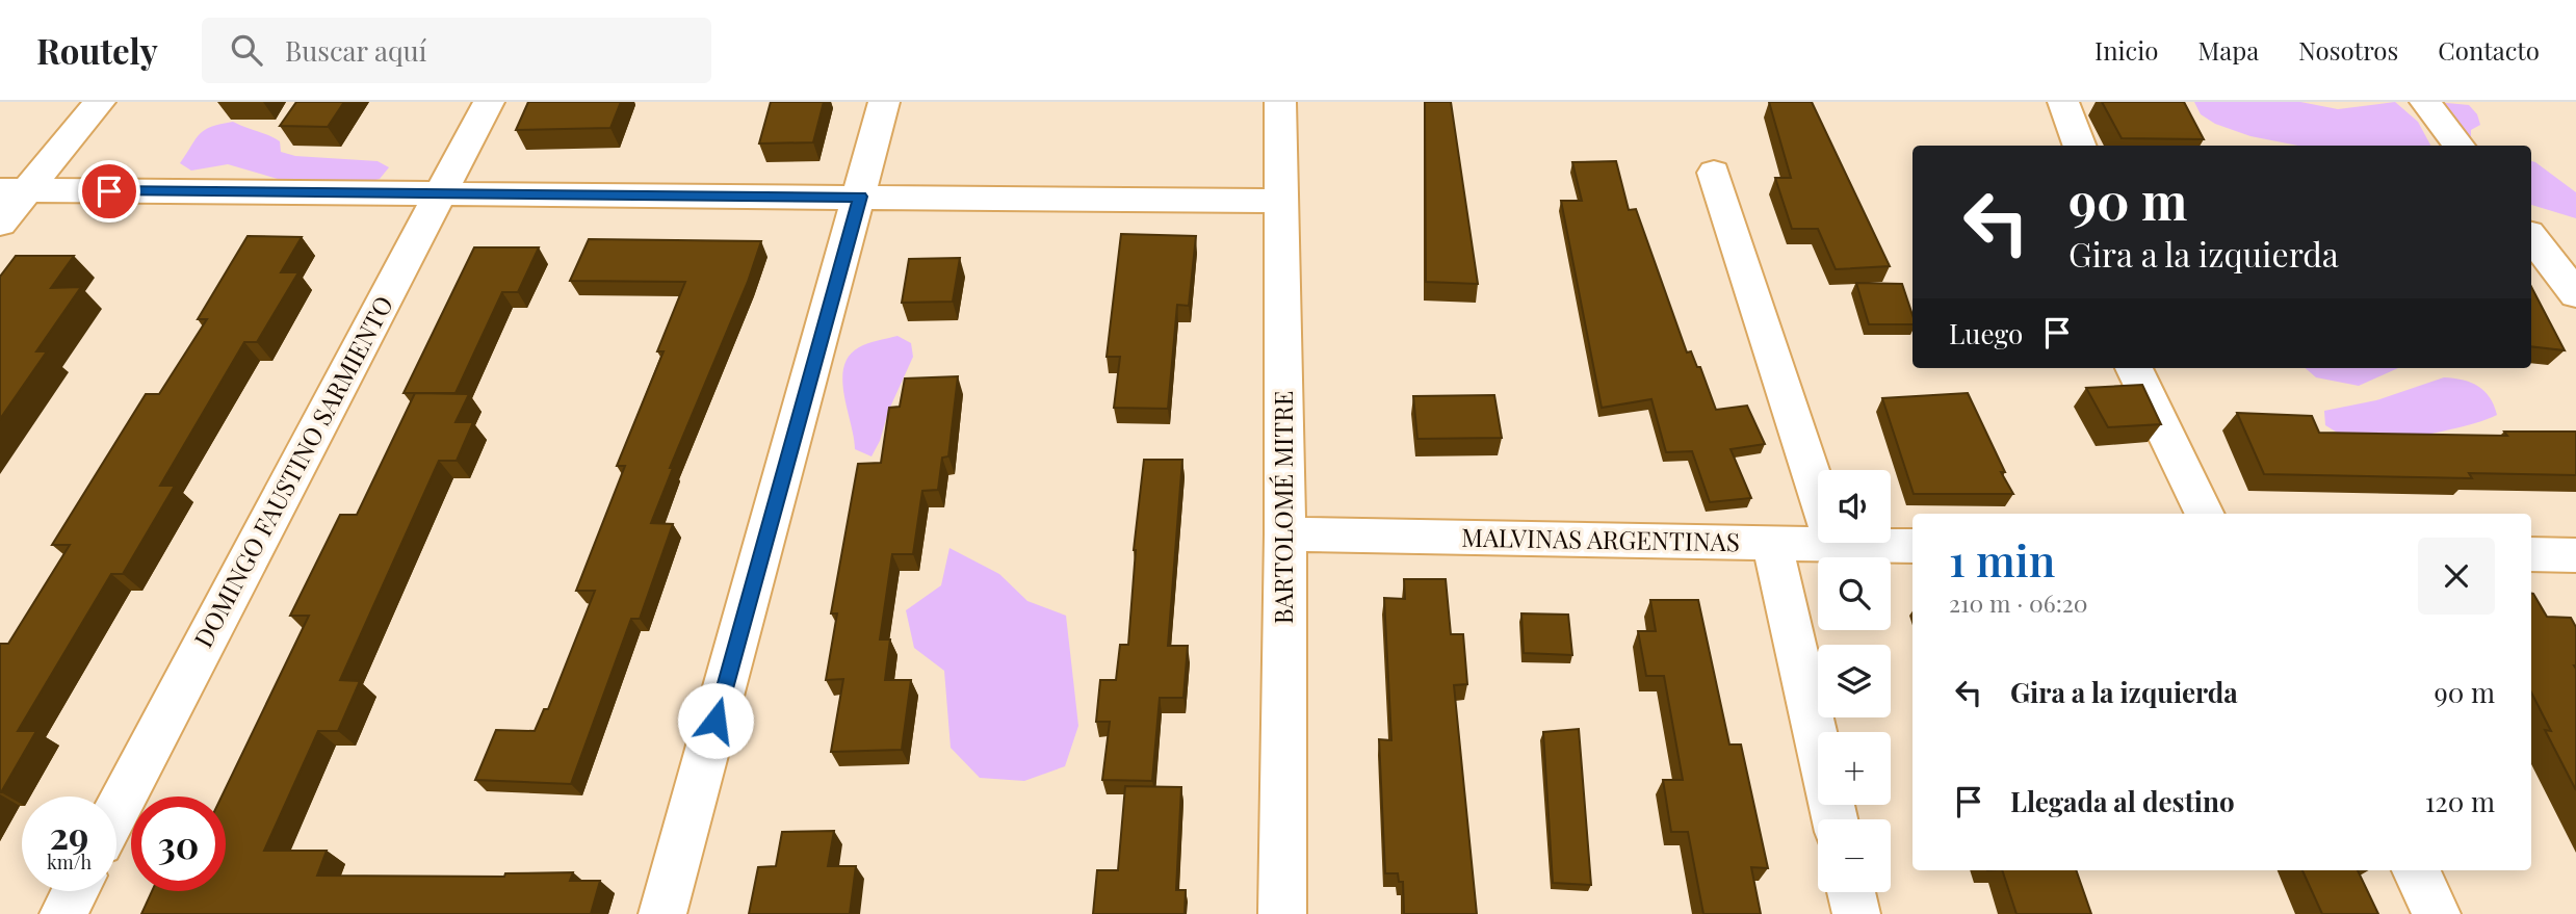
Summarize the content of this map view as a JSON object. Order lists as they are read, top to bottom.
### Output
{
  "streets": {
    "street": ["DOMINGO FAUSTINO SARMIENTO", "BARTOLOMÉ MITRE", "MALVINAS ARGENTINAS"]
  },
  "crossings": [
    ["BARTOLOMÉ MITRE", "MALVINAS ARGENTINAS"]
  ],
  "page": {
    "header": "Routely",
    "search": "Buscar aquí",
    "nav": [
      "Inicio",
      "Mapa",
      "Nosotros",
      "Contacto"
    ],
    "turn": ["90 m", "Gira a la izquierda"],
    "then": "Luego",
    "map_buttons": ["+", "−"],
    "heading": ["1 min", "210 m · 06:20"],
    "list": [
      {
        "name": "Gira a la izquierda",
        "value": "90 m"
      },
      {
        "name": "Llegada al destino",
        "value": "120 m"
      }
    ],
    "speed": "29 km/h",
    "limit": "30"
  }
}
